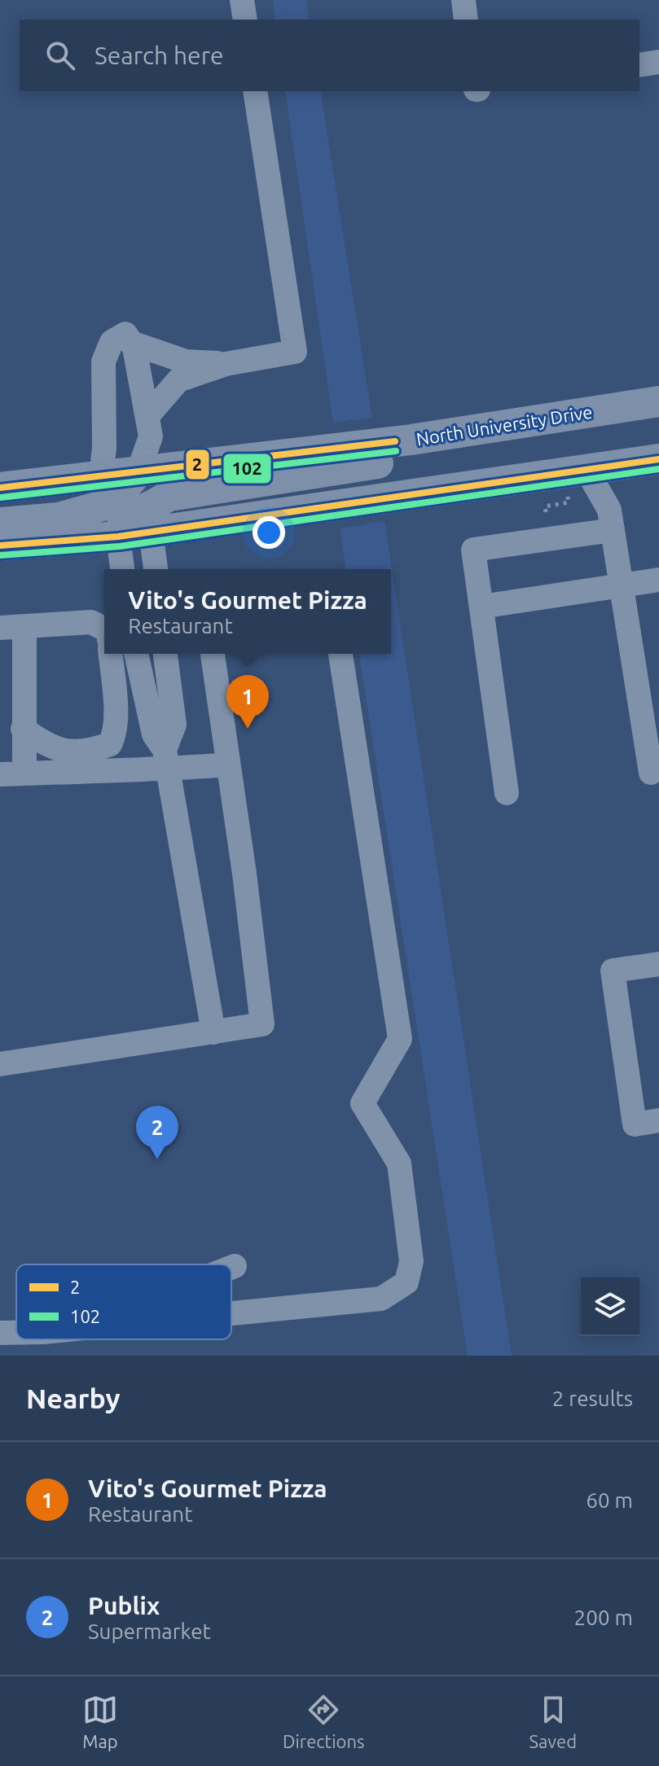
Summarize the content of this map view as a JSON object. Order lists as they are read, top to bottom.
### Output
{
  "streets": {
    "main road": ["North University Drive"]
  },
  "lines": ["transit line 2", "transit line 102"],
  "legend": ["2", "102"],
  "page": {
    "search": "Search here",
    "popup": ["Vito's Gourmet Pizza", "Restaurant"],
    "pins": ["1", "2"],
    "heading": ["Nearby", "2 results"],
    "list": [
      {
        "mark": "1",
        "name": "Vito's Gourmet Pizza",
        "note": "Restaurant",
        "value": "60 m"
      },
      {
        "mark": "2",
        "name": "Publix",
        "note": "Supermarket",
        "value": "200 m"
      }
    ],
    "nav": ["Map", "Directions", "Saved"]
  }
}
